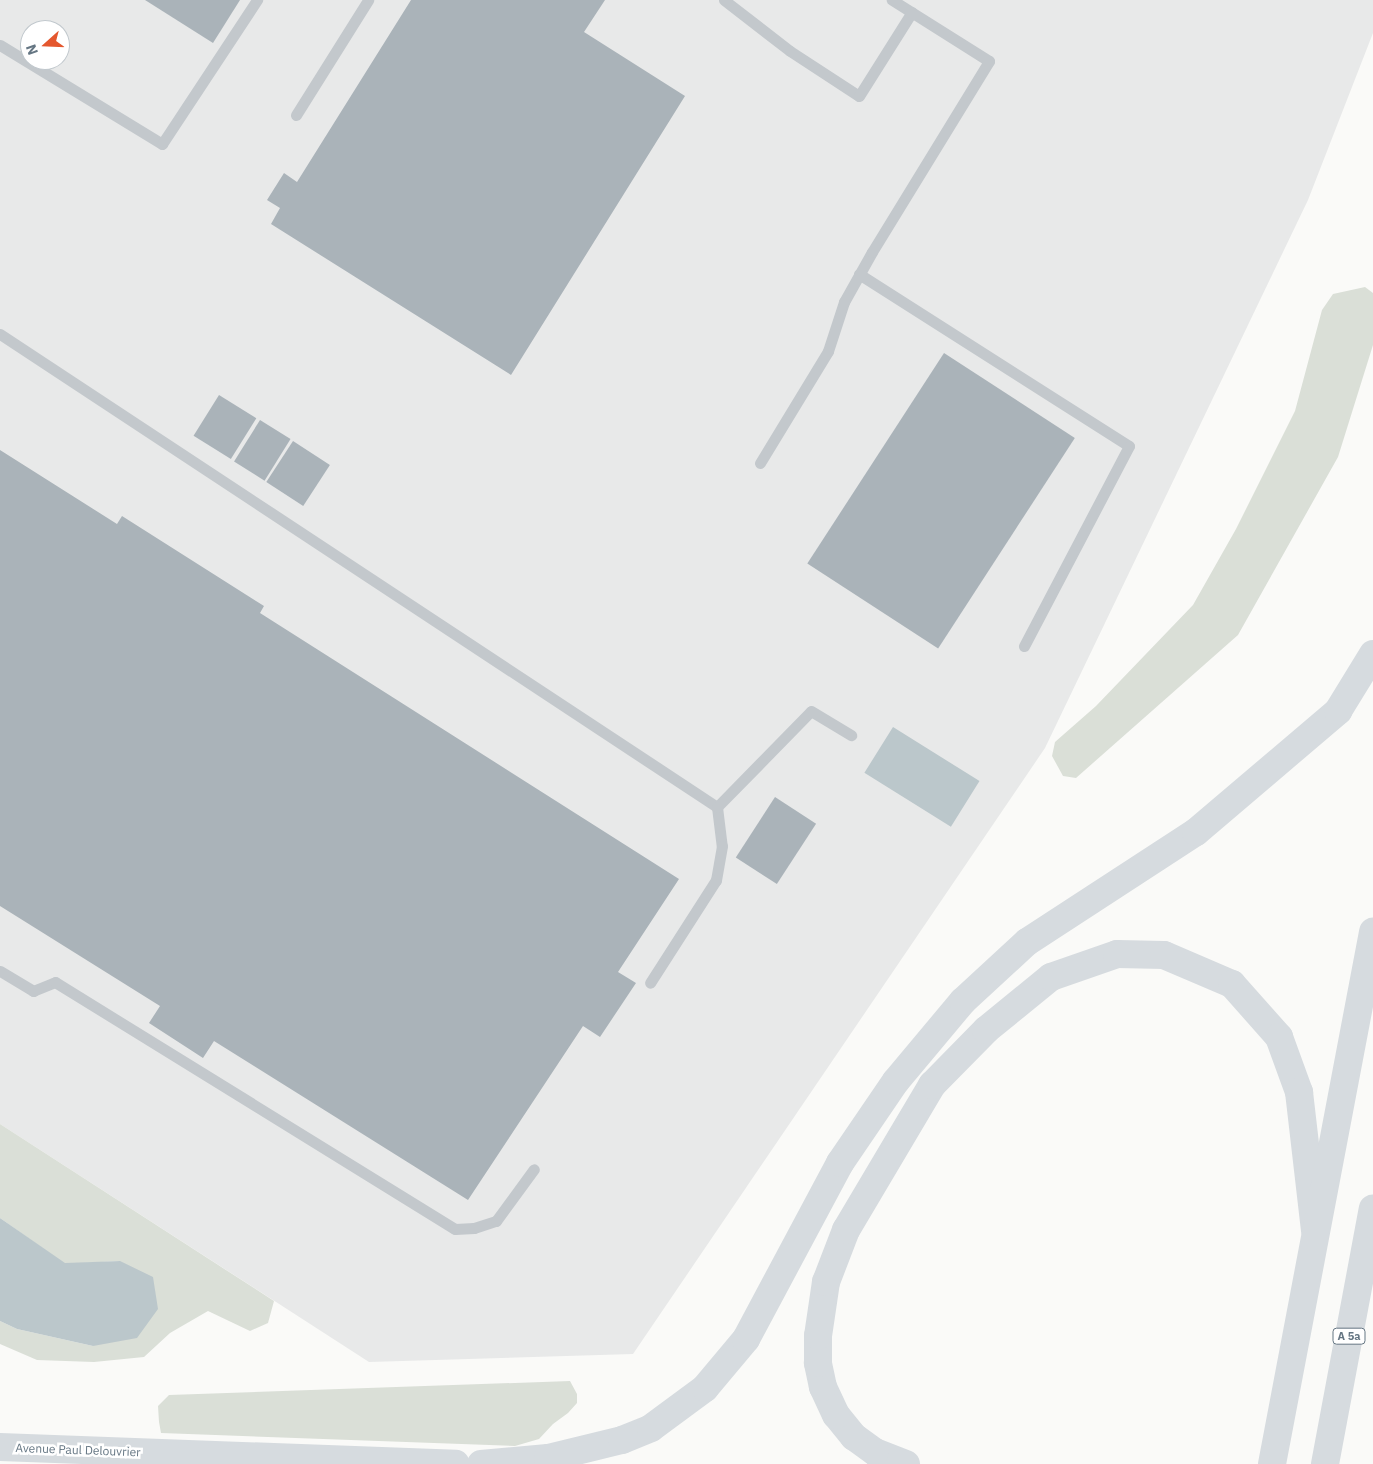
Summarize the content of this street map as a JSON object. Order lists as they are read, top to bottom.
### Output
{
  "streets": {
    "main road": ["A 5a", "Avenue Paul Delouvrier"]
  },
  "north": "left"
}
